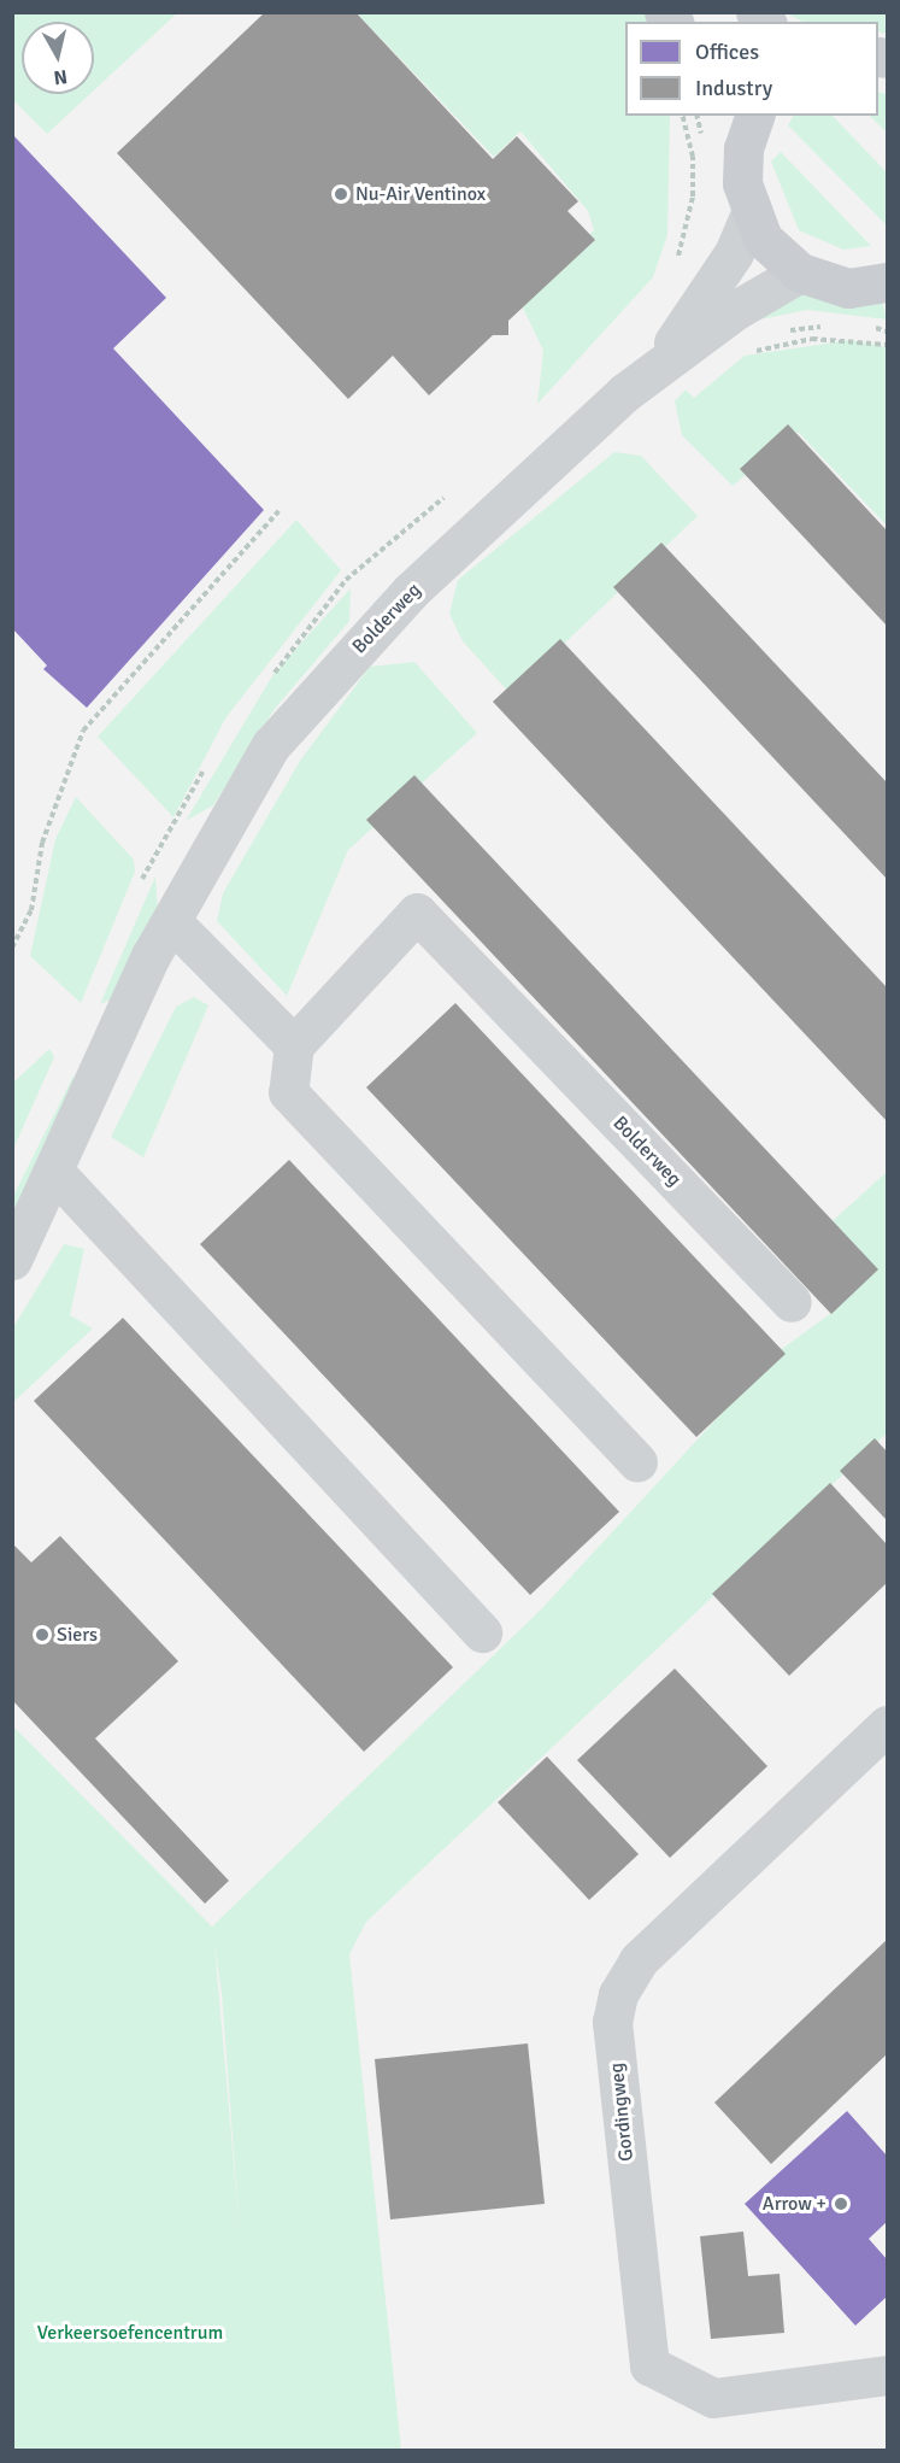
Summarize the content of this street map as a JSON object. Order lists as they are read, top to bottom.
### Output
{
  "streets": {
    "street": ["Bolderweg", "Gordingweg"]
  },
  "parks": ["Verkeersoefencentrum"],
  "places": ["Nu-Air Ventinox", "Siers", "Arrow +"],
  "legend": ["Offices", "Industry"],
  "north": "bottom"
}
